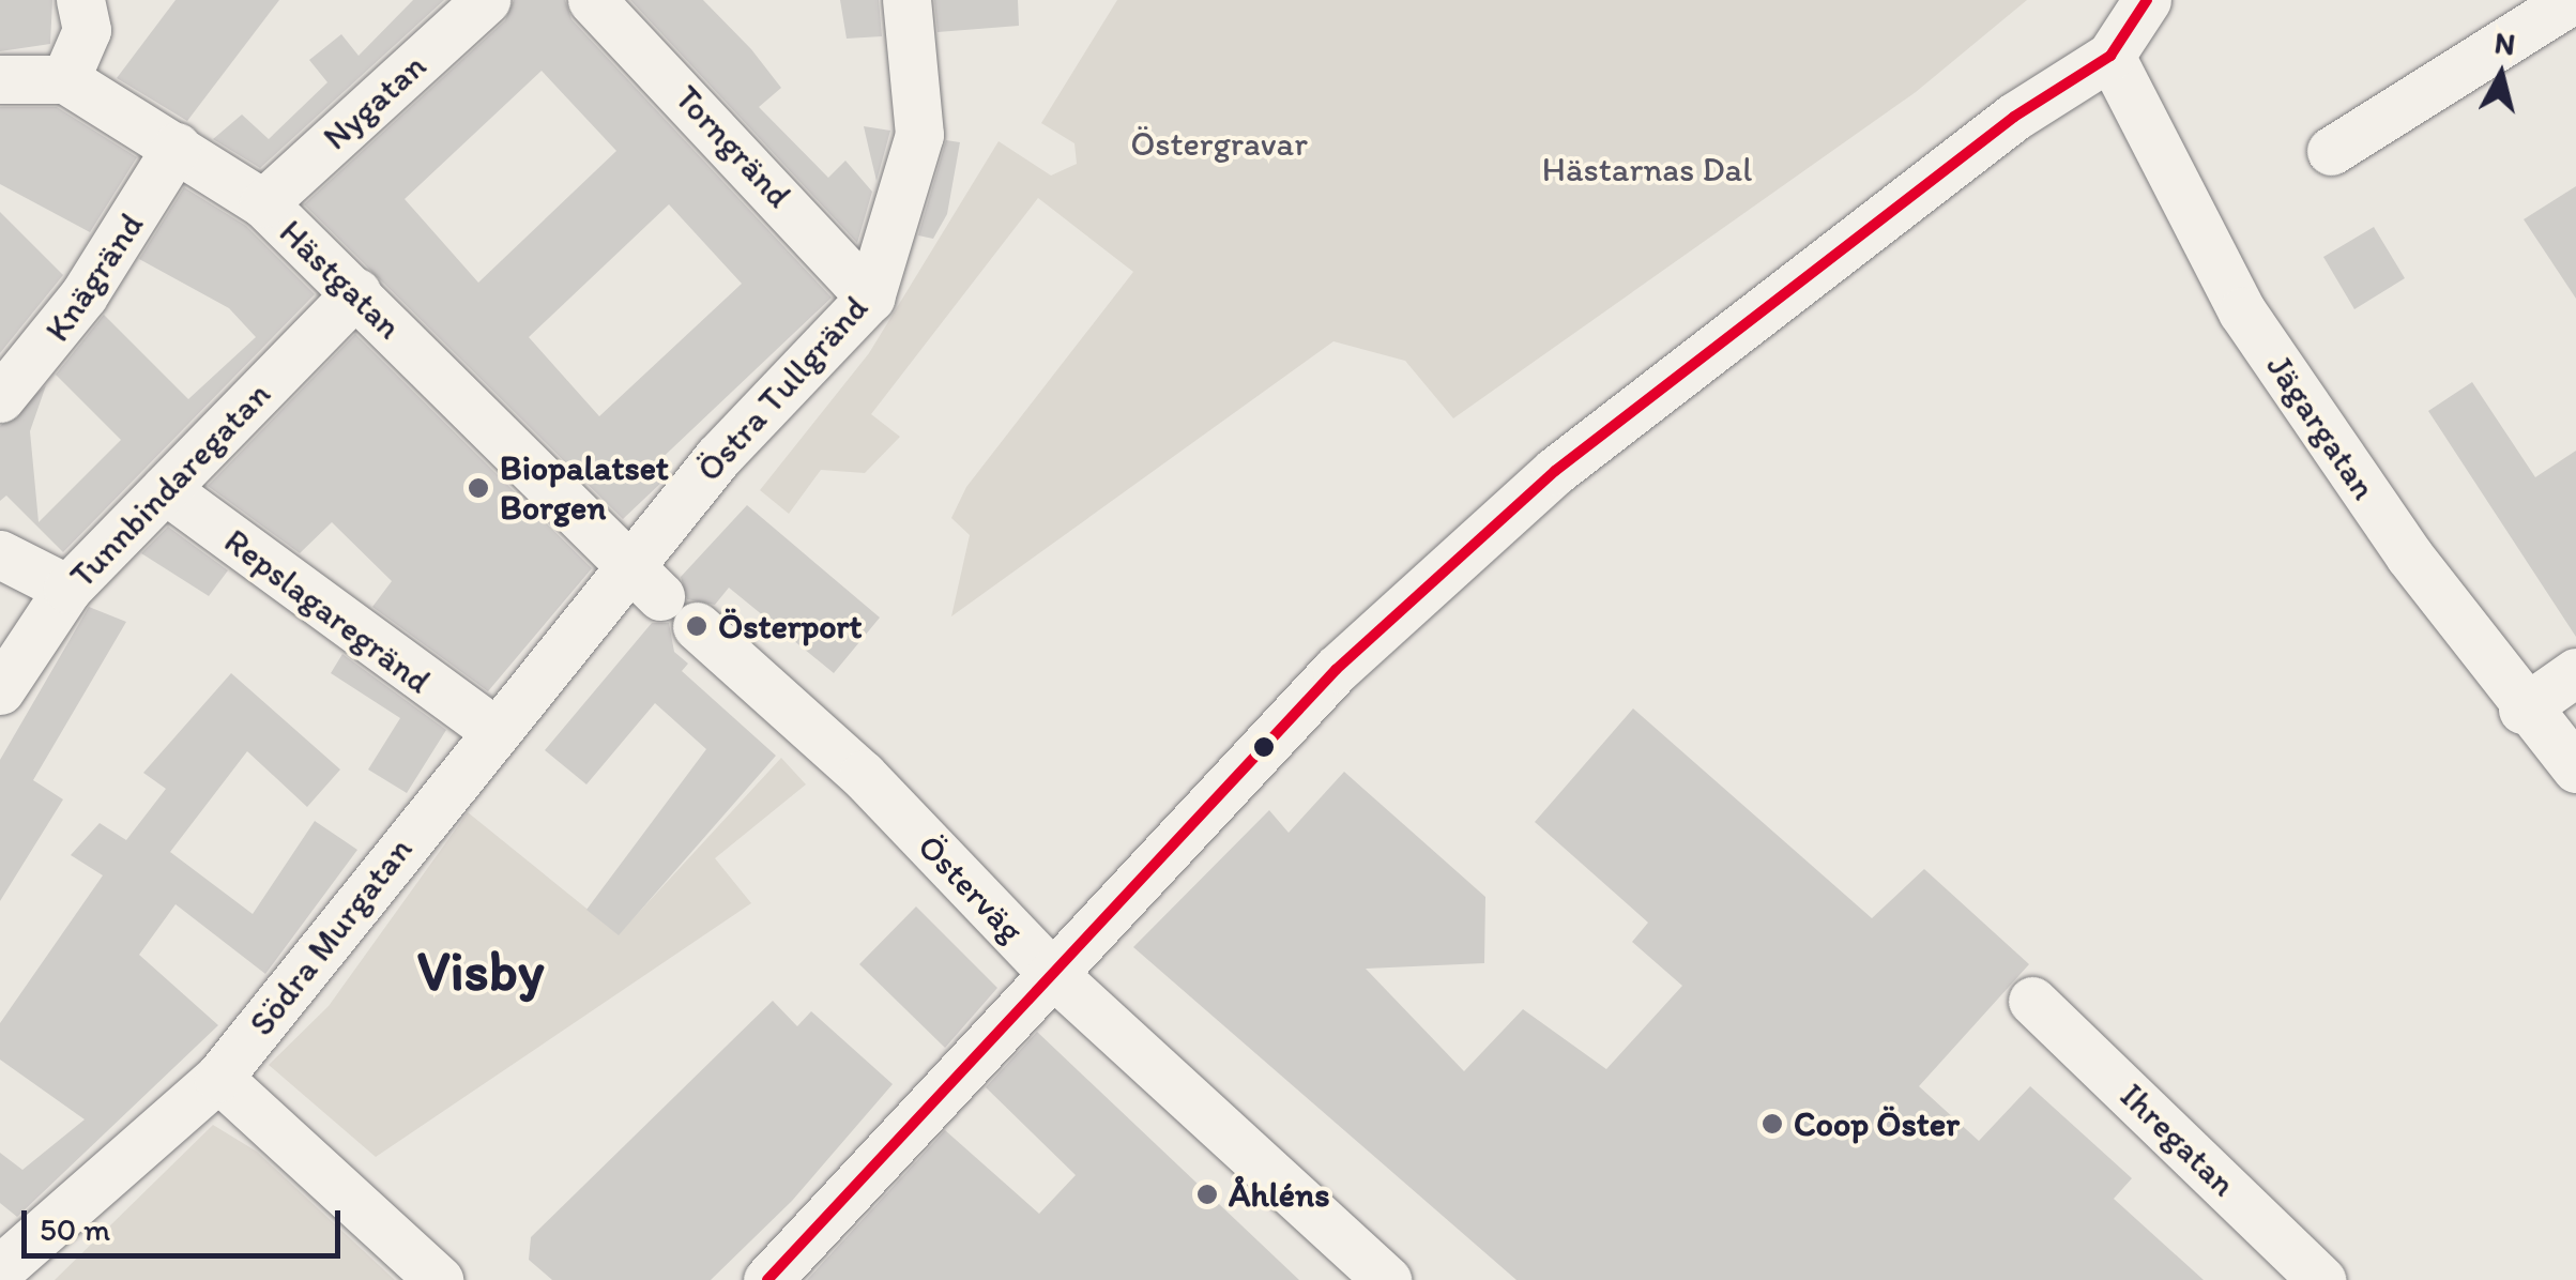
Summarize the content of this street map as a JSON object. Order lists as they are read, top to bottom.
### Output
{
  "streets": {
    "street": [
      "Nygatan",
      "Torngränd",
      "Knägränd",
      "Hästgatan",
      "Östra Tullgränd",
      "Jägargatan",
      "Tunnbindaregatan",
      "Repslagaregränd",
      "Österväg",
      "Södra Murgatan",
      "Ihregatan"
    ]
  },
  "crossings": [
    ["Nygatan", "Hästgatan"],
    ["Torngränd", "Östra Tullgränd"],
    ["Knägränd", "Hästgatan"],
    ["Hästgatan", "Östra Tullgränd"],
    ["Hästgatan", "Tunnbindaregatan"],
    ["Hästgatan", "Österväg"],
    ["Hästgatan", "Södra Murgatan"],
    ["Östra Tullgränd", "Österväg"],
    ["Östra Tullgränd", "Södra Murgatan"],
    ["Tunnbindaregatan", "Repslagaregränd"],
    ["Repslagaregränd", "Södra Murgatan"],
    ["Österväg", "Södra Murgatan"]
  ],
  "districts": ["Visby"],
  "parks": ["Östergravar", "Hästarnas Dal"],
  "places": [
    "Biopalatset Borgen",
    "Österport",
    "Coop Öster",
    "Åhléns"
  ],
  "scale_bar": "50 m",
  "north": "top"
}
